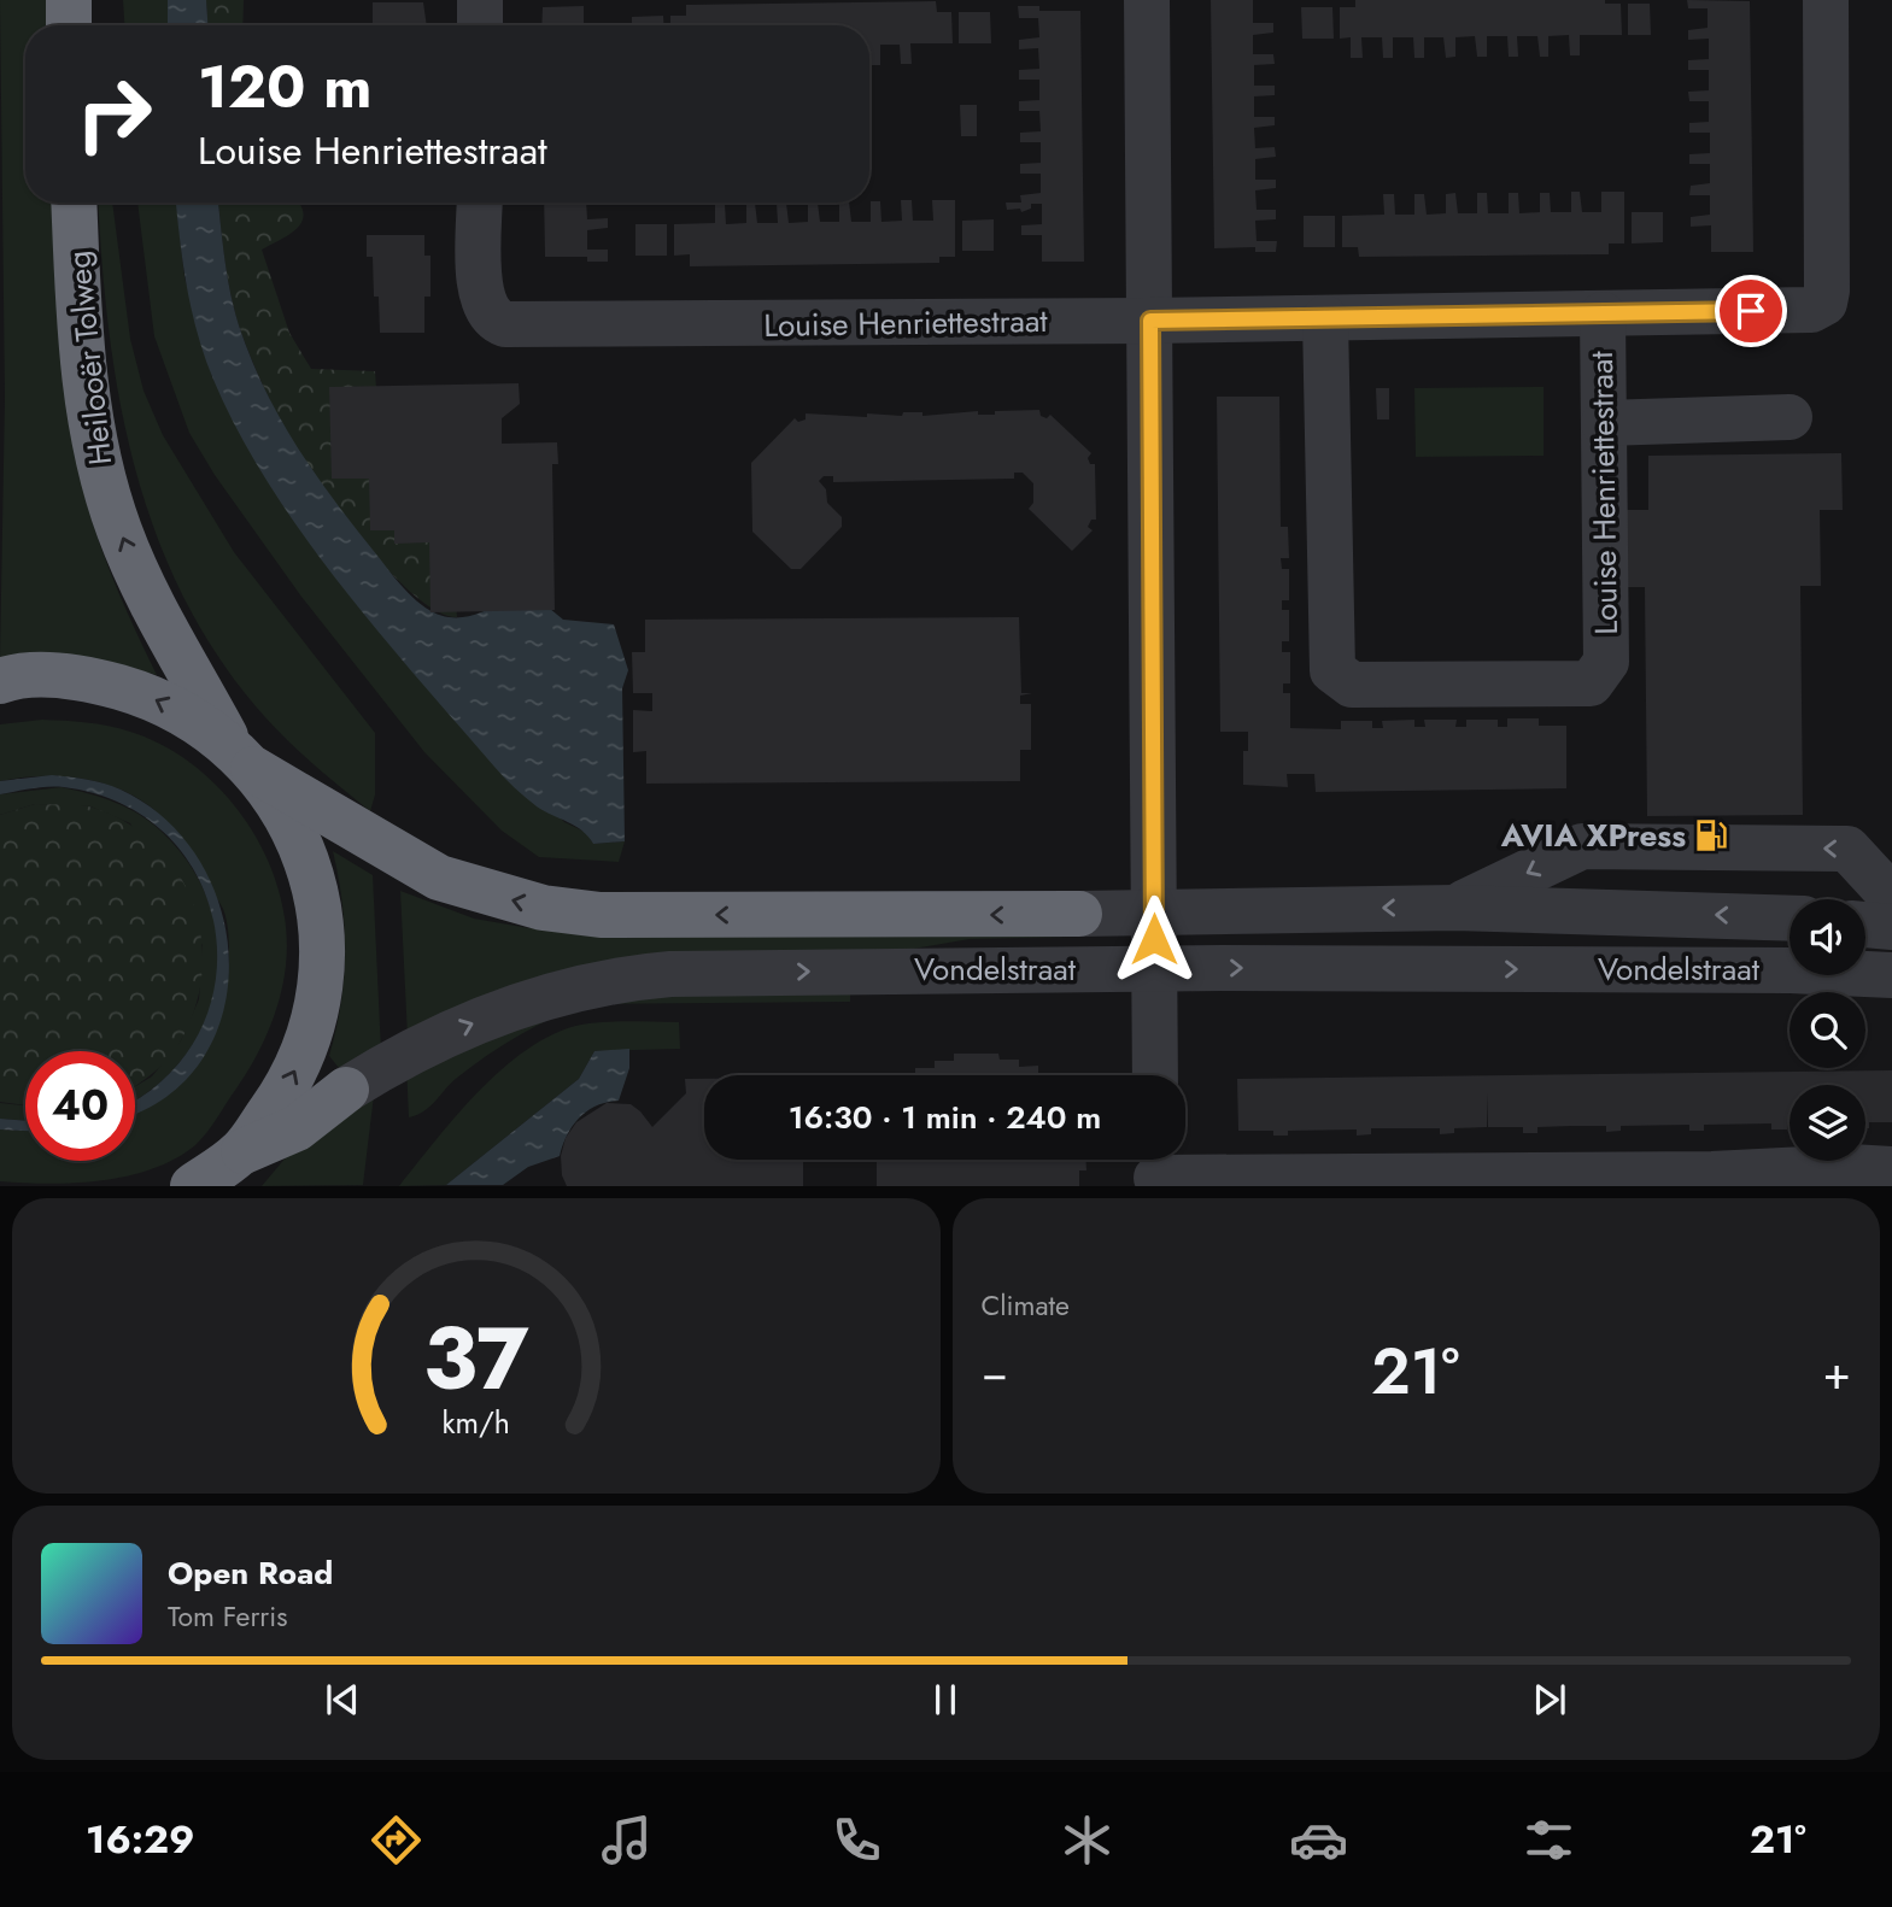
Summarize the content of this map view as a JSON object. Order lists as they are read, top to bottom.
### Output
{
  "streets": {
    "highway": ["Heilooër Tolweg", "Vondelstraat"],
    "street": ["Louise Henriettestraat"]
  },
  "crossings": [
    ["Heilooër Tolweg", "Vondelstraat"]
  ],
  "one_way": ["Heilooër Tolweg"],
  "places": {
    "fuel station": ["AVIA XPress"]
  },
  "page": {
    "turn": ["120 m", "Louise Henriettestraat"],
    "limit": "40",
    "trip": "16:30 · 1 min · 240 m",
    "tile": "Climate",
    "heat": ["−", "21°", "+"],
    "song": ["Open Road", "Tom Ferris"],
    "tabs": ["16:29", "21°"],
    "gauge": ["37", "km/h"]
  }
}
